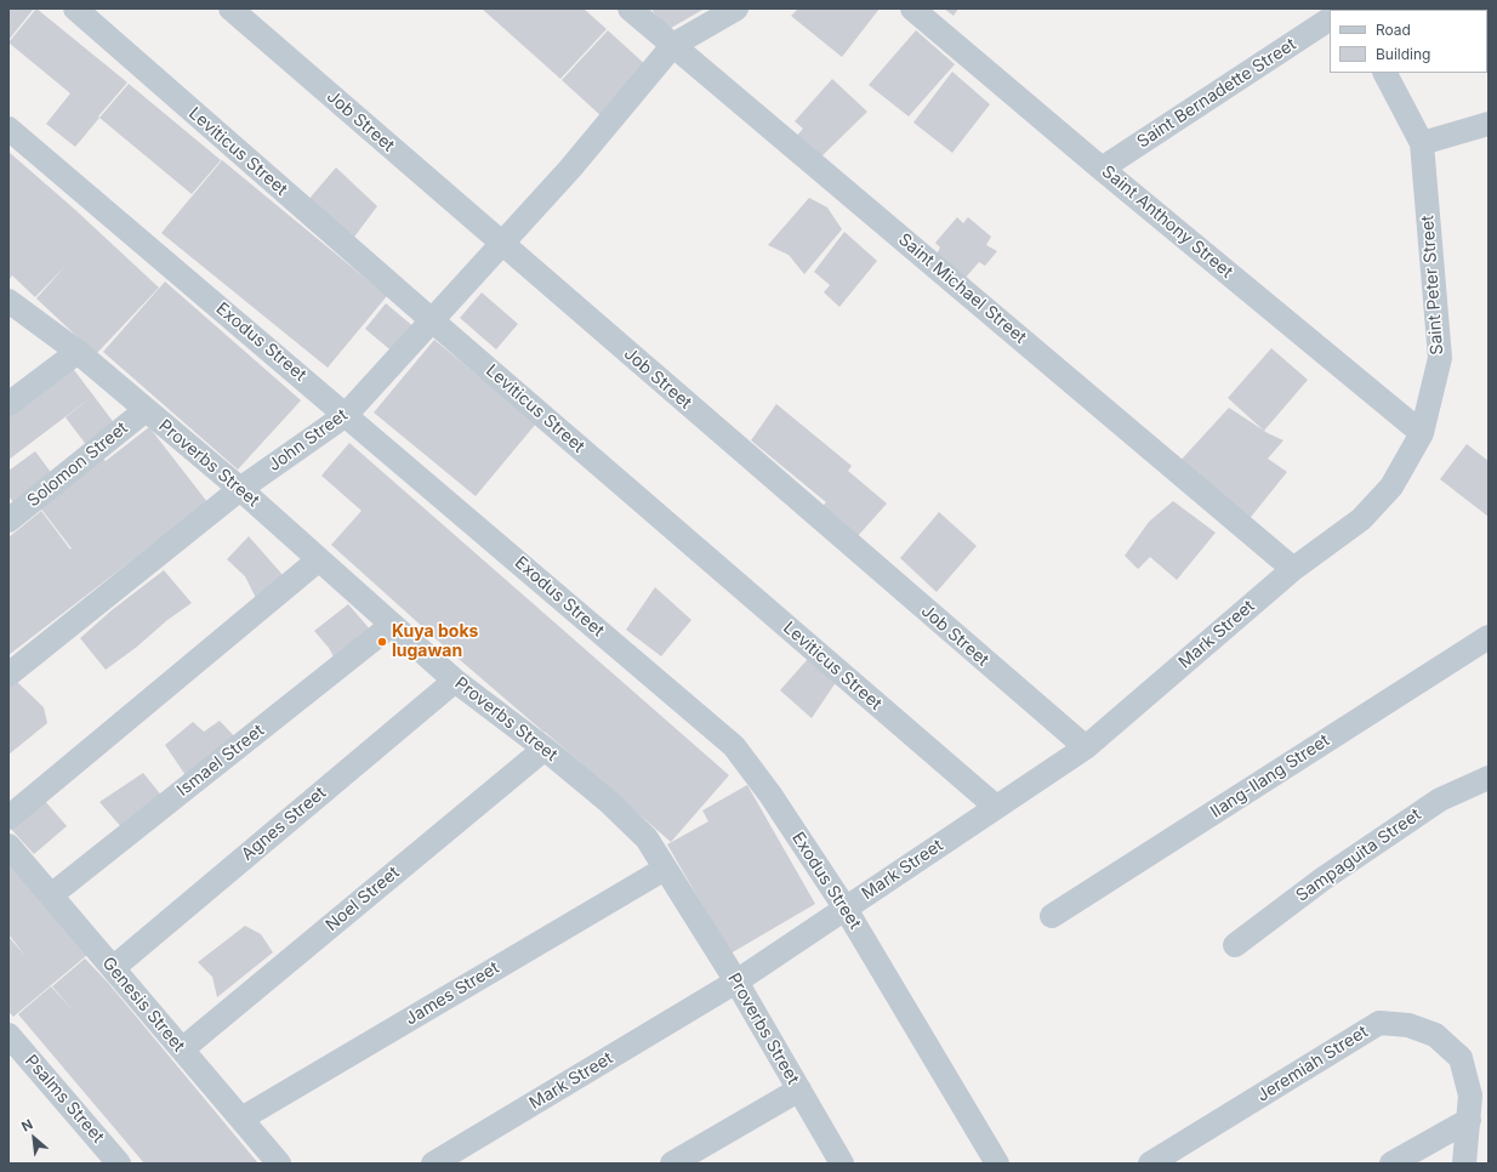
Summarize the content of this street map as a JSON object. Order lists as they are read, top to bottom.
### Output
{
  "streets": {
    "street": [
      "Saint Bernadette Street",
      "Job Street",
      "Leviticus Street",
      "Saint Anthony Street",
      "Saint Peter Street",
      "Saint Michael Street",
      "Exodus Street",
      "John Street",
      "Proverbs Street",
      "Solomon Street",
      "Mark Street",
      "Ismael Street",
      "Ilang-Ilang Street",
      "Agnes Street",
      "Sampaguita Street",
      "Noel Street",
      "James Street",
      "Genesis Street",
      "Jeremiah Street",
      "Psalms Street"
    ]
  },
  "crossings": [
    ["Saint Bernadette Street", "Saint Anthony Street"],
    ["Job Street", "John Street"],
    ["Job Street", "Mark Street"],
    ["Leviticus Street", "John Street"],
    ["Leviticus Street", "Mark Street"],
    ["Saint Anthony Street", "Saint Peter Street"],
    ["Saint Peter Street", "Saint Michael Street"],
    ["Saint Peter Street", "Mark Street"],
    ["Saint Michael Street", "John Street"],
    ["Saint Michael Street", "Mark Street"],
    ["Exodus Street", "John Street"],
    ["Exodus Street", "Mark Street"],
    ["John Street", "Proverbs Street"],
    ["Proverbs Street", "Solomon Street"],
    ["Proverbs Street", "Mark Street"],
    ["Proverbs Street", "Ismael Street"],
    ["Proverbs Street", "Agnes Street"],
    ["Proverbs Street", "Noel Street"],
    ["Proverbs Street", "James Street"],
    ["Ismael Street", "Genesis Street"],
    ["Agnes Street", "Genesis Street"],
    ["Noel Street", "Genesis Street"],
    ["James Street", "Genesis Street"]
  ],
  "places": ["Kuya boks lugawan"],
  "legend": ["Road", "Building"],
  "north": "top left"
}
